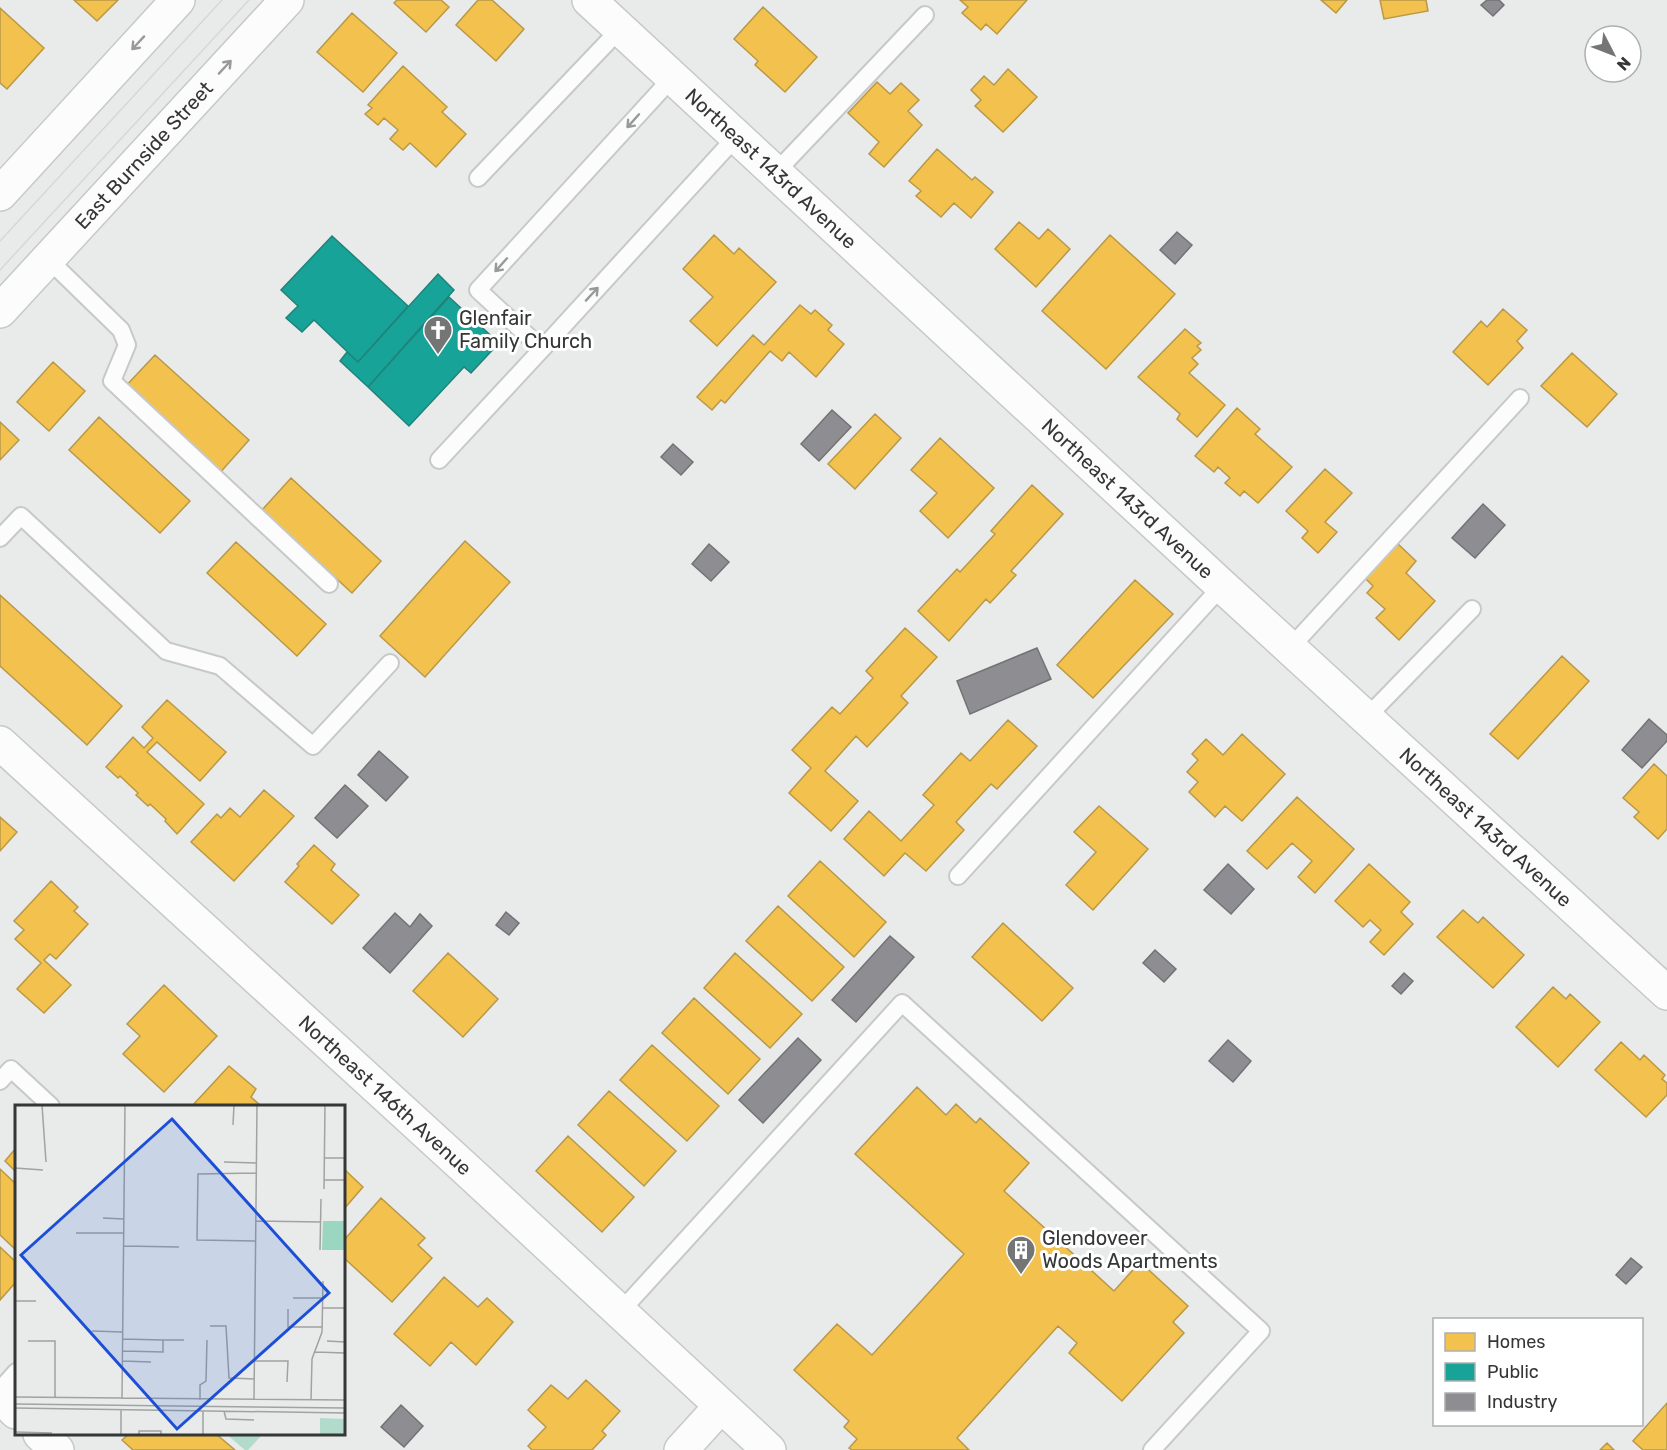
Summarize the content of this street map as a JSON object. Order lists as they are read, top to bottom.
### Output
{
  "streets": {
    "street": ["East Burnside Street", "Northeast 143rd Avenue", "Northeast 146th Avenue"]
  },
  "places": {
    "church": ["Glenfair Family Church"],
    "building": ["Glendoveer Woods Apartments"]
  },
  "legend": ["Homes", "Public", "Industry"],
  "north": "bottom right"
}
